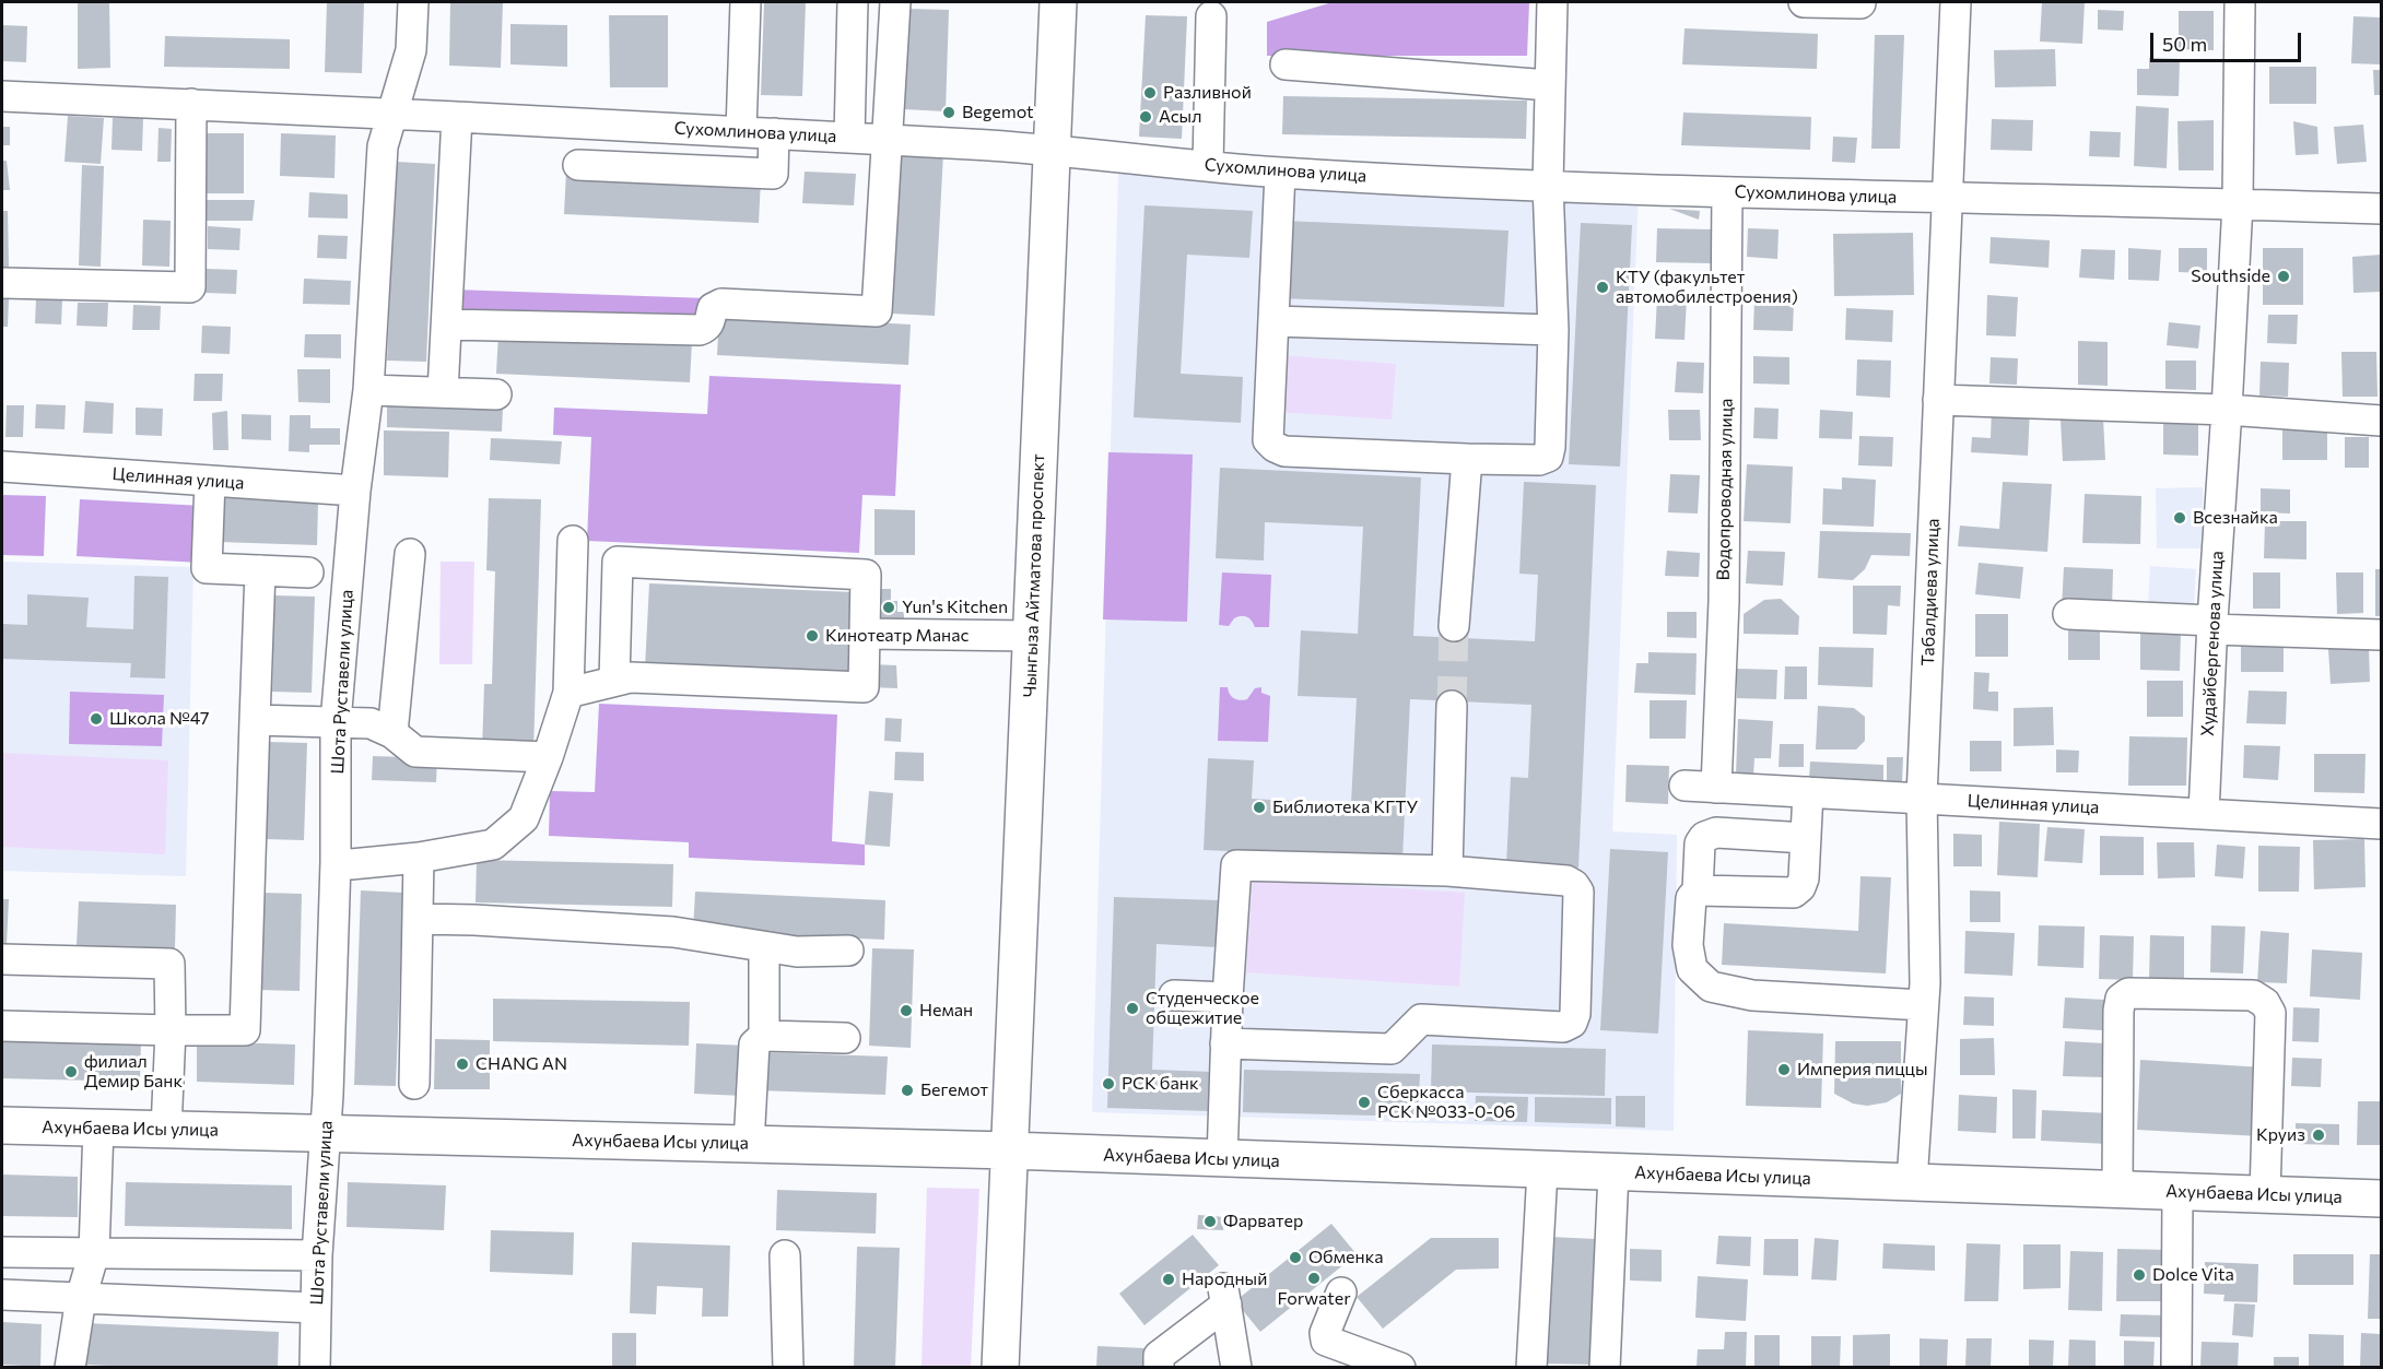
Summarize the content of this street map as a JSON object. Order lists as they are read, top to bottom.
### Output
{
  "streets": {
    "main road": ["Чынгыза Айтматова проспект", "Ахунбаева Исы улица"],
    "street": [
      "Сухомлинова улица",
      "Целинная улица",
      "Водопроводная улица",
      "Табалдиева улица",
      "Худайбергенова улица",
      "Шота Руставели улица"
    ]
  },
  "crossings": [
    ["Сухомлинова улица", "Водопроводная улица"],
    ["Сухомлинова улица", "Чынгыза Айтматова проспект"],
    ["Сухомлинова улица", "Табалдиева улица"],
    ["Сухомлинова улица", "Худайбергенова улица"],
    ["Сухомлинова улица", "Шота Руставели улица"],
    ["Целинная улица", "Водопроводная улица"],
    ["Целинная улица", "Табалдиева улица"],
    ["Целинная улица", "Худайбергенова улица"],
    ["Целинная улица", "Шота Руставели улица"],
    ["Чынгыза Айтматова проспект", "Ахунбаева Исы улица"],
    ["Табалдиева улица", "Ахунбаева Исы улица"],
    ["Шота Руставели улица", "Ахунбаева Исы улица"]
  ],
  "places": [
    "Разливной",
    "Begemot",
    "Асыл",
    "Southside",
    "КТУ (факультет автомобилестроения)",
    "Всезнайка",
    "Yun's Kitchen",
    "Кинотеатр Манас",
    "Школа №47",
    "Библиотека КГТУ",
    "Студенческое общежитие",
    "Неман",
    "CHANG AN",
    "Империя пиццы",
    "филиал Демир Банк",
    "РСК банк",
    "Бегемот",
    "Сберкасса РСК №033-0-06",
    "Круиз",
    "Фарватер",
    "Обменка",
    "Dolce Vita",
    "Forwater",
    "Народный"
  ],
  "scale_bar": "50 m"
}
